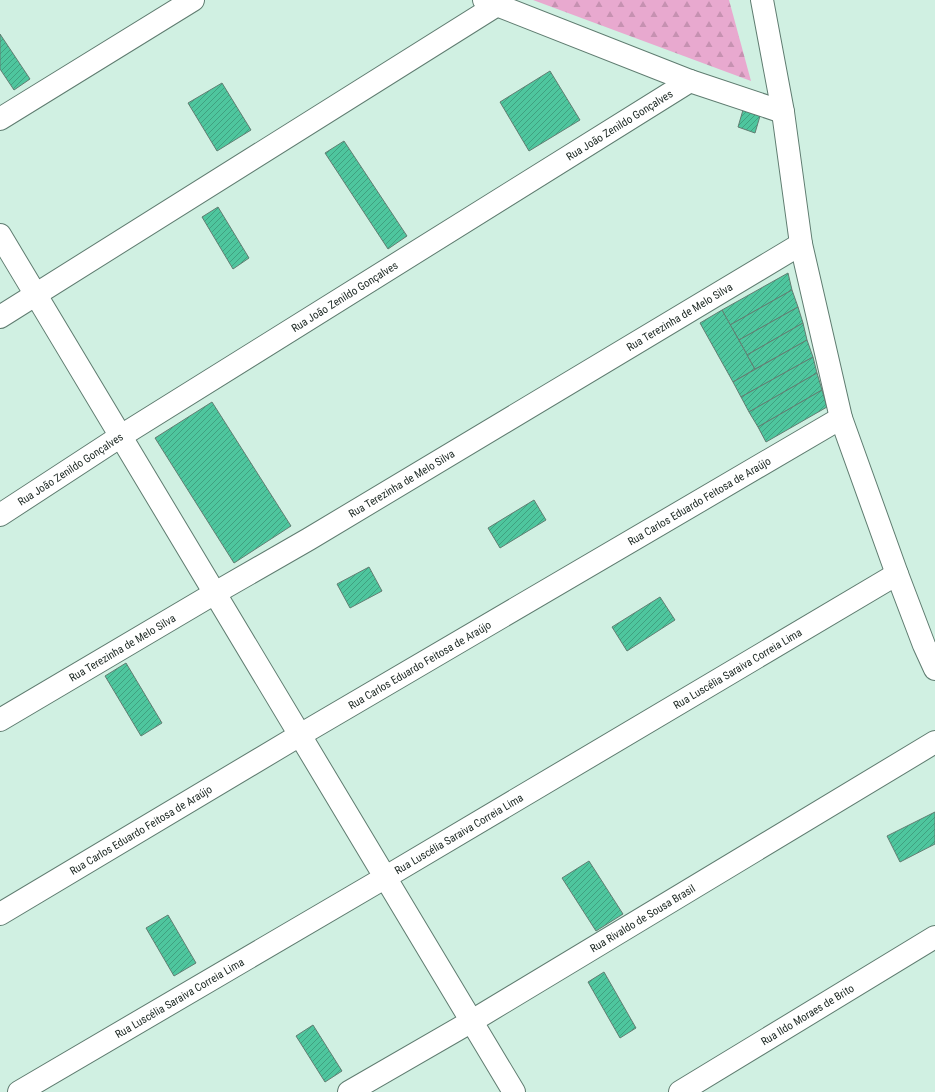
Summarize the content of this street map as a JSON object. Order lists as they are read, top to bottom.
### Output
{
  "streets": {
    "street": [
      "Rua João Zenildo Gonçalves",
      "Rua Terezinha de Melo Silva",
      "Rua Carlos Eduardo Feitosa de Araújo",
      "Rua Luscélia Saraiva Correia Lima",
      "Rua Rivaldo de Sousa Brasil",
      "Rua Ildo Moraes de Brito"
    ]
  }
}
